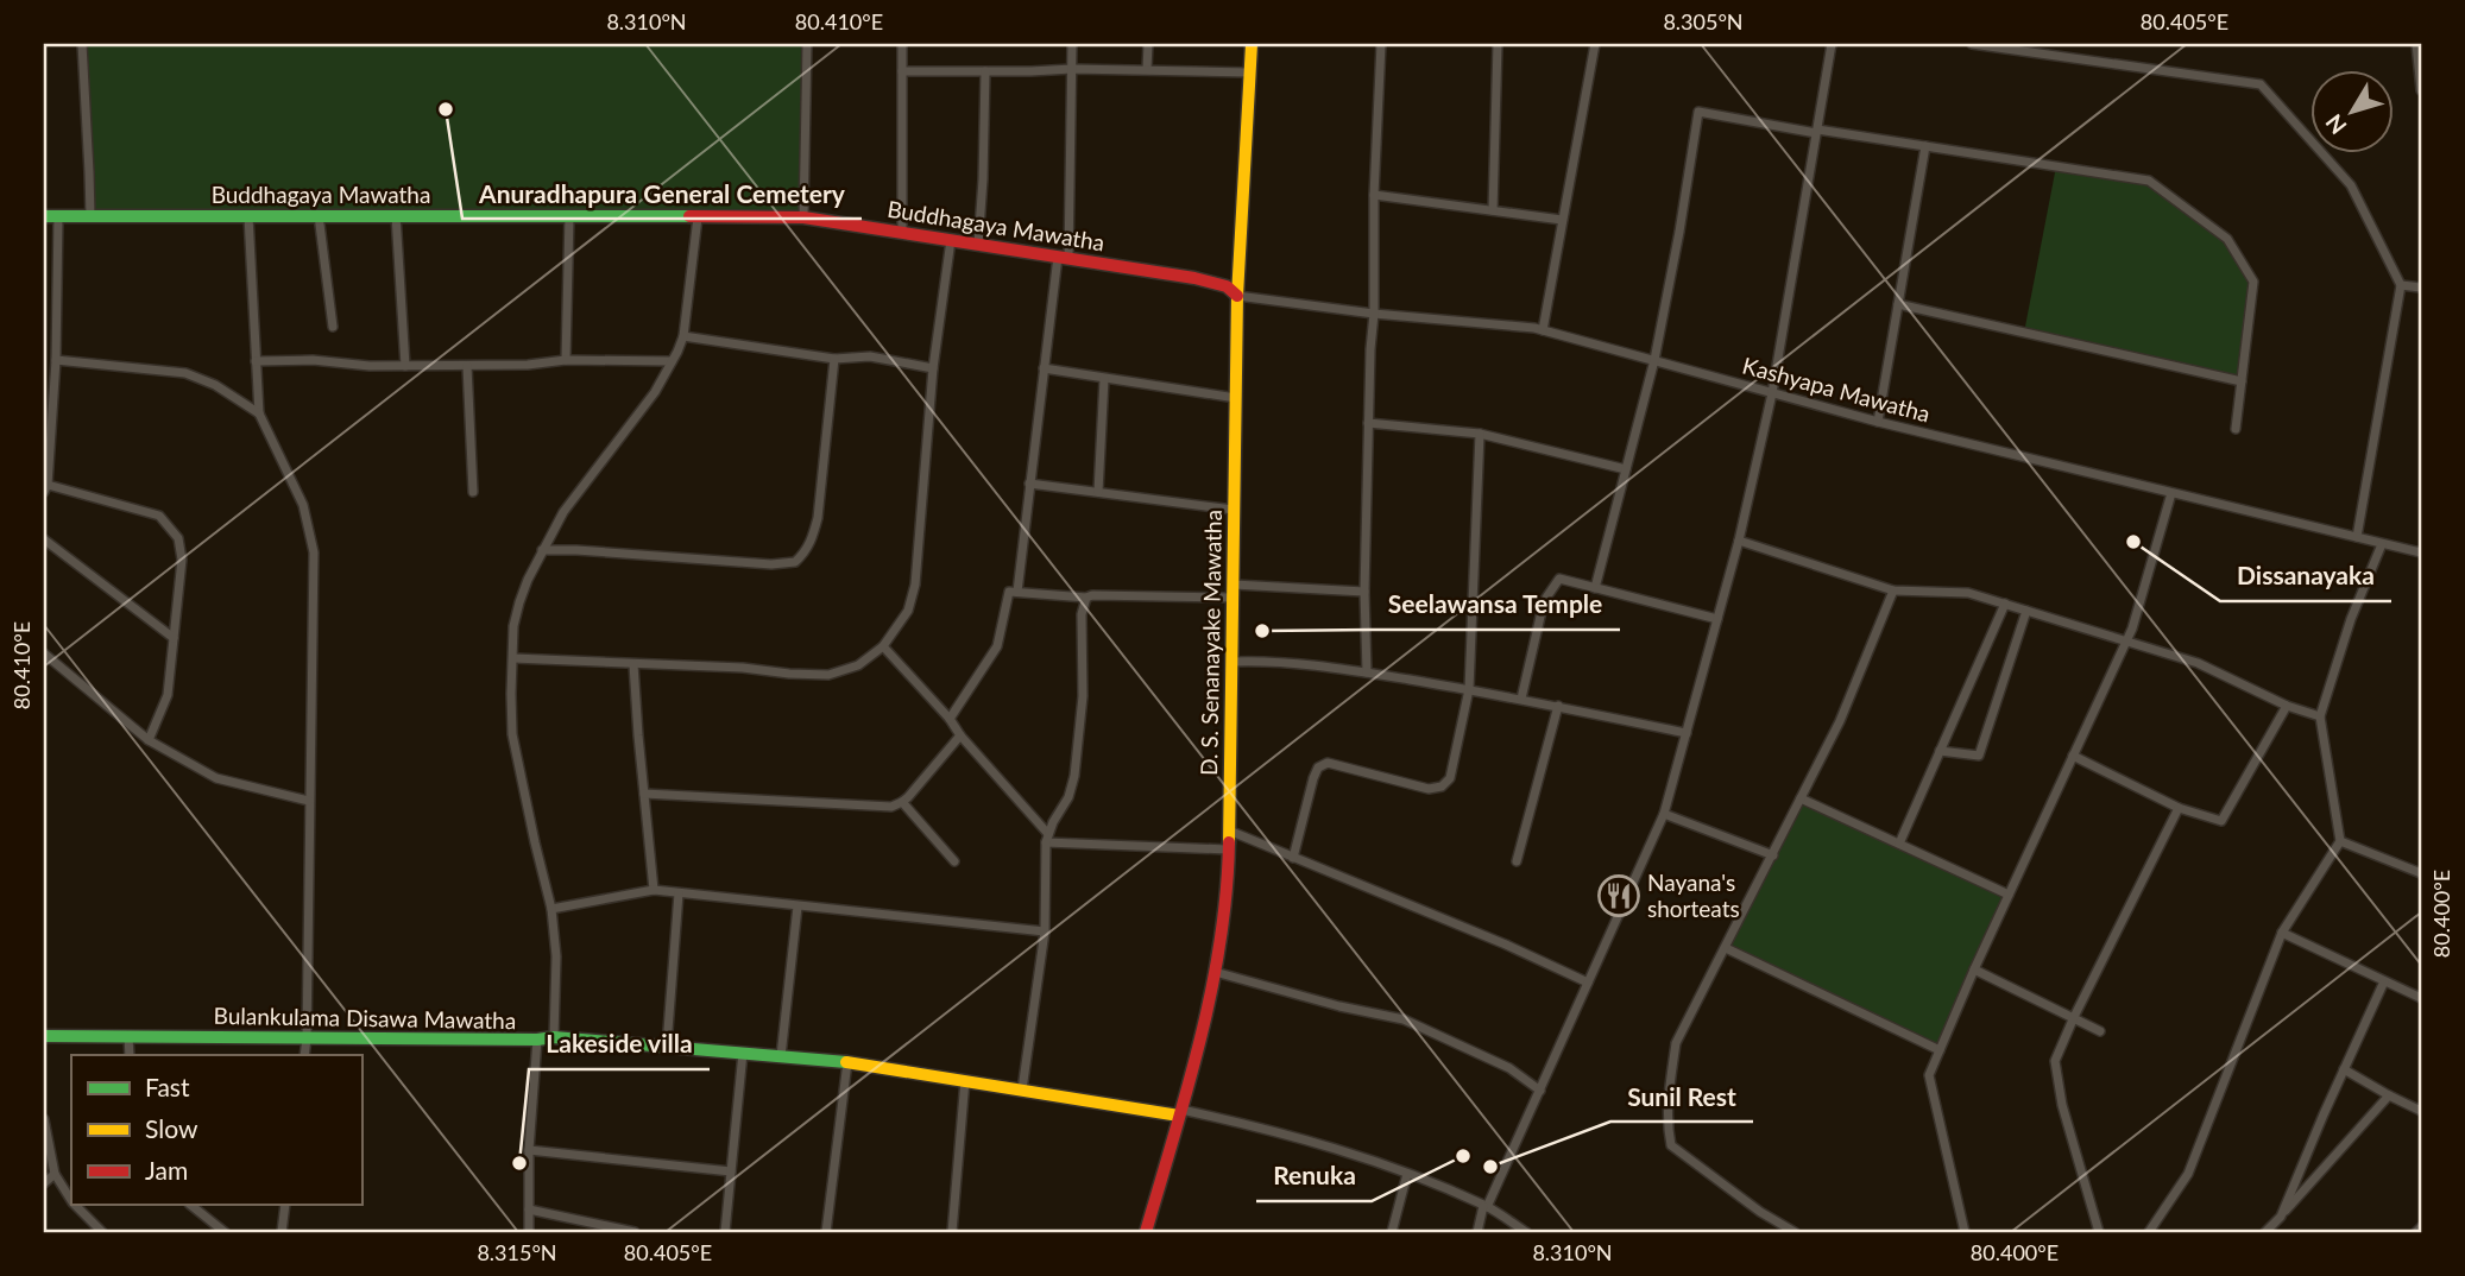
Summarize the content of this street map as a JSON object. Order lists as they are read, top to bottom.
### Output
{
  "streets": {
    "main road": ["Buddhagaya Mawatha", "D. S. Senanayake Mawatha", "Bulankulama Disawa Mawatha"],
    "street": ["Kashyapa Mawatha"]
  },
  "crossings": [
    ["Buddhagaya Mawatha", "Kashyapa Mawatha"],
    ["Buddhagaya Mawatha", "D. S. Senanayake Mawatha"],
    ["Kashyapa Mawatha", "D. S. Senanayake Mawatha"],
    ["D. S. Senanayake Mawatha", "Bulankulama Disawa Mawatha"]
  ],
  "places": {
    "other": [
      "Anuradhapura General Cemetery",
      "Dissanayaka",
      "Seelawansa Temple",
      "Renuka",
      "Lakeside villa",
      "Sunil Rest"
    ],
    "restaurant": ["Nayana's shorteats"]
  },
  "legend": ["Fast", "Slow", "Jam"],
  "north": "bottom left",
  "coordinates": [
    "8.310°N",
    "80.410°E",
    "8.305°N",
    "80.405°E",
    "80.400°E",
    "8.315°N"
  ]
}
